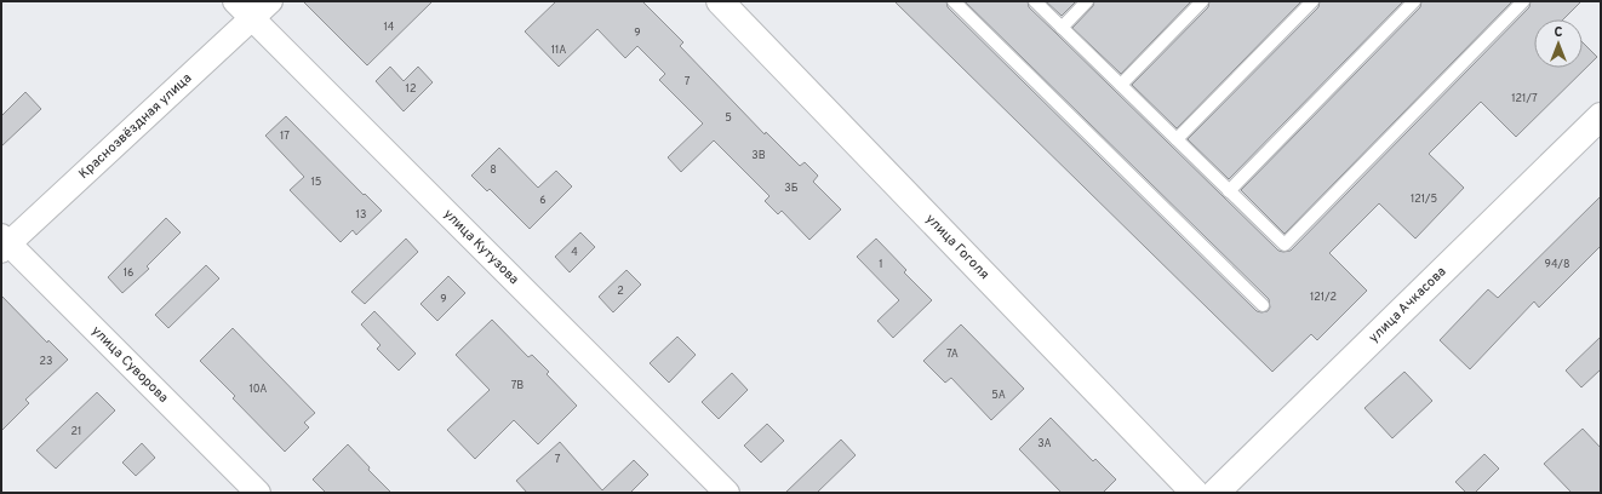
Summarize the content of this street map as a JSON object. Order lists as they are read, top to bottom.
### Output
{
  "streets": {
    "main road": ["улица Гоголя", "улица Ачкасова"],
    "street": ["Краснозвёздная улица", "улица Кутузова", "улица Суворова"]
  },
  "crossings": [
    ["Краснозвёздная улица", "улица Кутузова"],
    ["Краснозвёздная улица", "улица Суворова"]
  ],
  "house_numbers": [
    "14",
    "9",
    "11А",
    "7",
    "12",
    "121/7",
    "5",
    "17",
    "3В",
    "8",
    "15",
    "3Б",
    "121/5",
    "6",
    "13",
    "4",
    "1",
    "94/8",
    "16",
    "2",
    "121/2",
    "9",
    "7А",
    "23",
    "7В",
    "10А",
    "5А",
    "21",
    "3А",
    "7"
  ],
  "north": "top"
}
